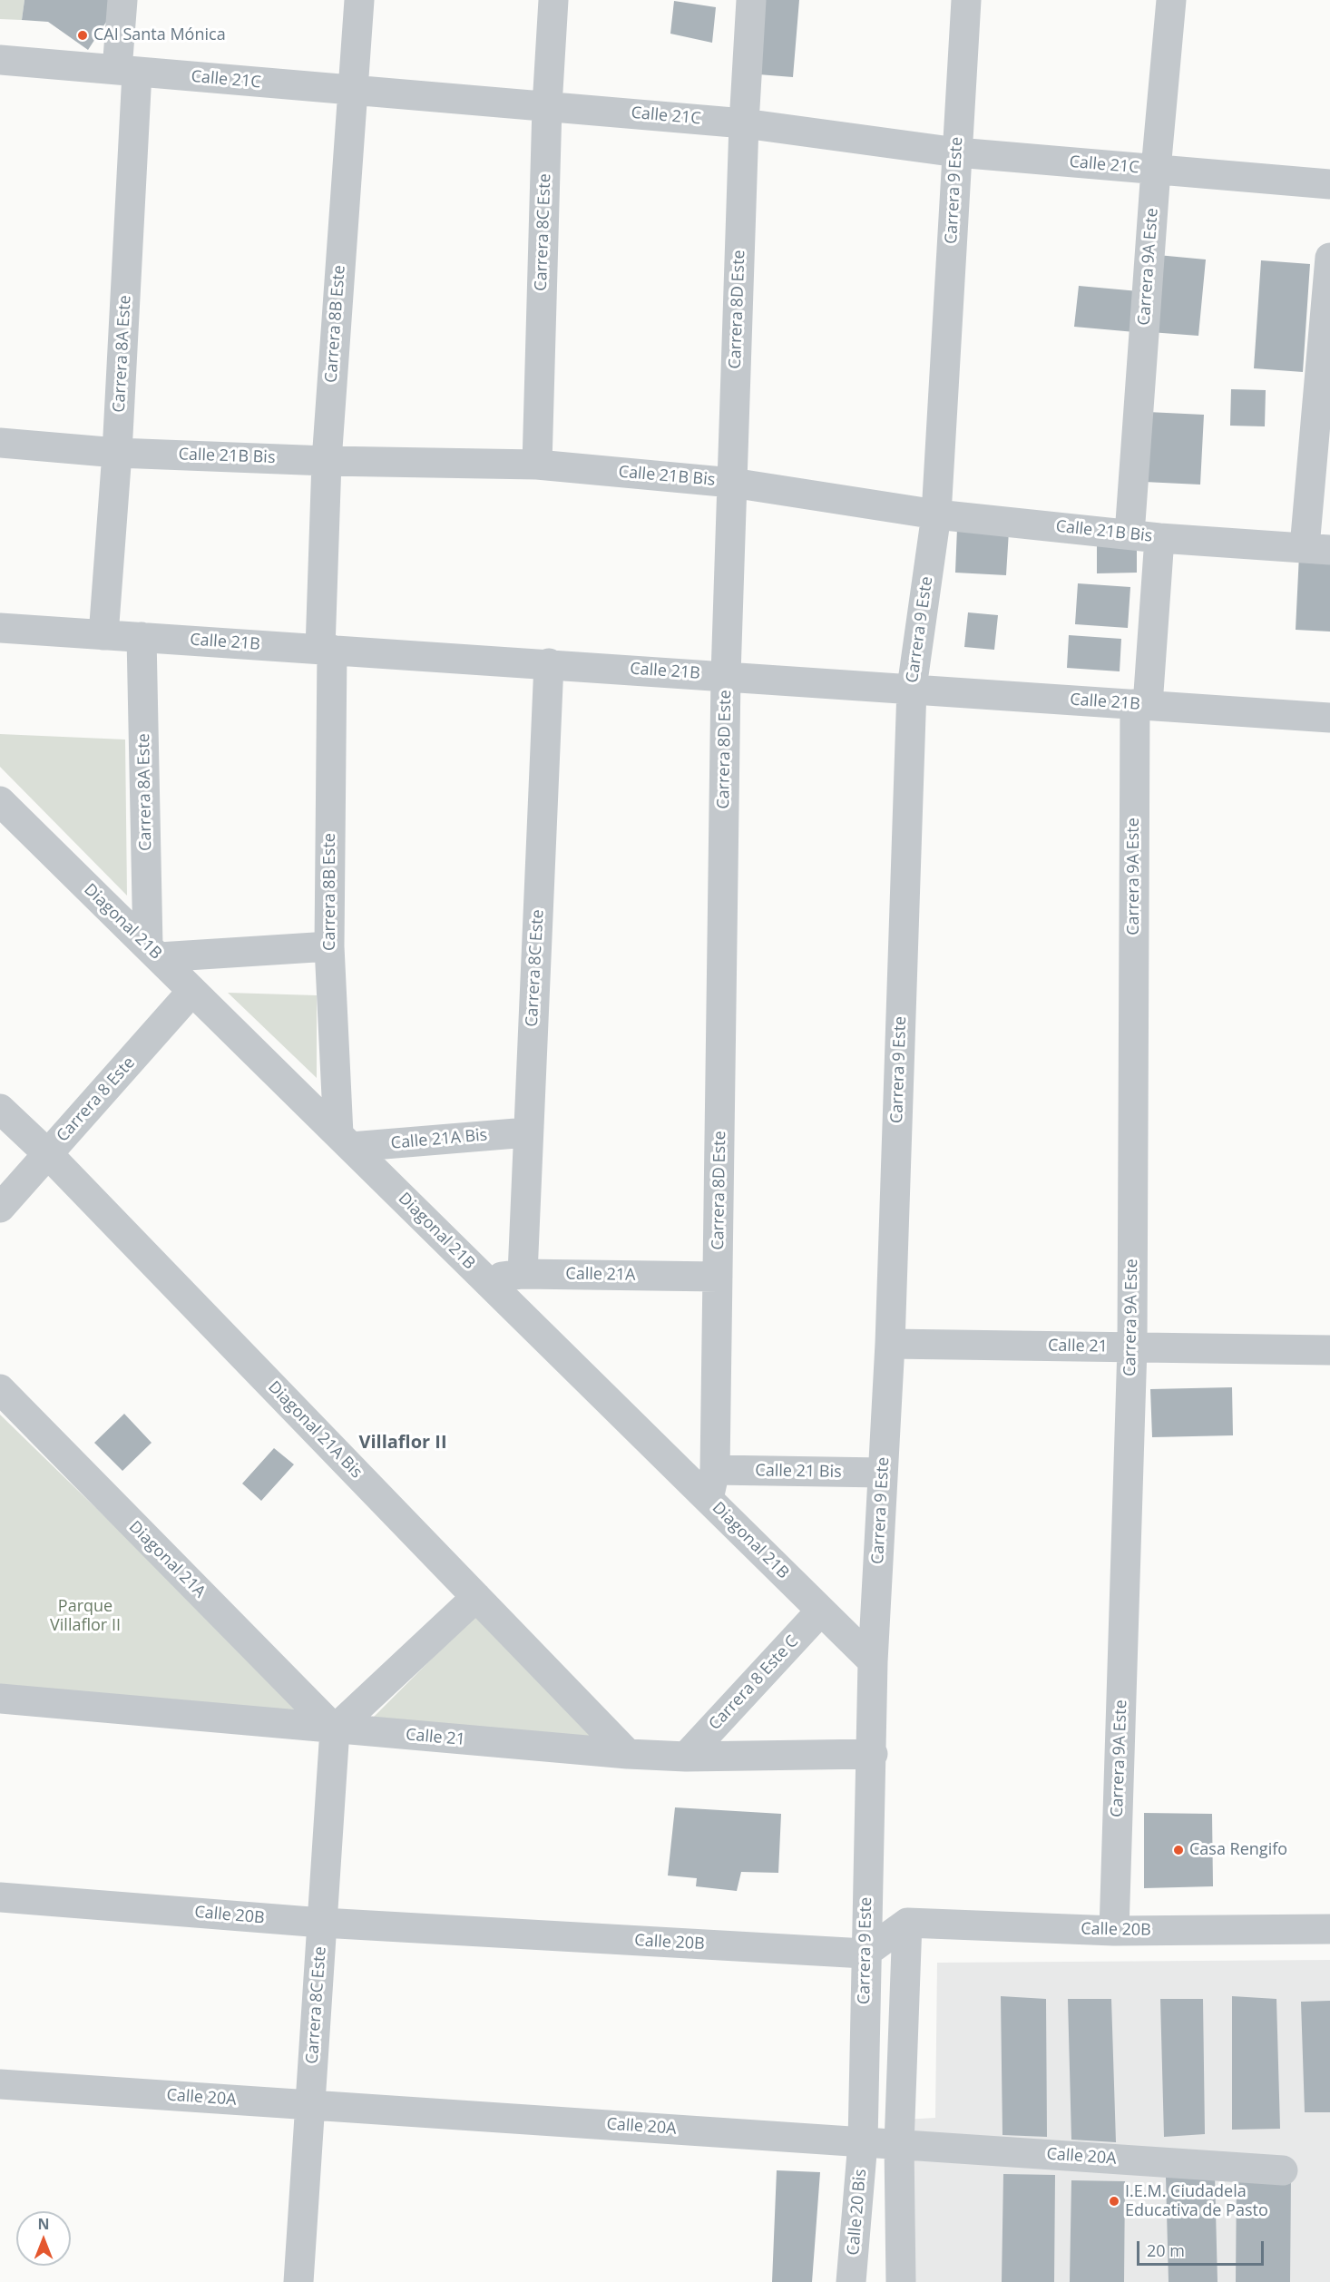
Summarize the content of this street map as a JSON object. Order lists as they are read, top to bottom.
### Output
{
  "streets": {
    "street": [
      "Calle 21C",
      "Carrera 9 Este",
      "Carrera 8C Este",
      "Carrera 9A Este",
      "Carrera 8D Este",
      "Carrera 8B Este",
      "Carrera 8A Este",
      "Calle 21B Bis",
      "Calle 21B",
      "Diagonal 21B",
      "Carrera 8 Este",
      "Calle 21A Bis",
      "Calle 21A",
      "Calle 21",
      "Diagonal 21A Bis",
      "Calle 21 Bis",
      "Diagonal 21A",
      "Carrera 8 Este C",
      "Calle 20B",
      "Calle 20A",
      "Calle 20 Bis"
    ]
  },
  "crossings": [
    ["Calle 21C", "Carrera 9 Este"],
    ["Calle 21C", "Carrera 8C Este"],
    ["Calle 21C", "Carrera 9A Este"],
    ["Calle 21C", "Carrera 8D Este"],
    ["Calle 21C", "Carrera 8B Este"],
    ["Calle 21C", "Carrera 8A Este"],
    ["Carrera 9 Este", "Calle 21B Bis"],
    ["Carrera 9 Este", "Calle 21B"],
    ["Carrera 9 Este", "Diagonal 21B"],
    ["Carrera 9 Este", "Calle 21"],
    ["Carrera 9 Este", "Calle 21 Bis"],
    ["Carrera 9 Este", "Calle 20B"],
    ["Carrera 9 Este", "Calle 20A"],
    ["Carrera 9 Este", "Calle 20 Bis"],
    ["Carrera 8C Este", "Calle 21B Bis"],
    ["Carrera 8C Este", "Calle 21B"],
    ["Carrera 8C Este", "Calle 21A Bis"],
    ["Carrera 8C Este", "Calle 21A"],
    ["Carrera 8C Este", "Calle 21"],
    ["Carrera 8C Este", "Diagonal 21A"],
    ["Carrera 8C Este", "Calle 20B"],
    ["Carrera 8C Este", "Calle 20A"],
    ["Carrera 9A Este", "Calle 21B Bis"],
    ["Carrera 9A Este", "Calle 21B"],
    ["Carrera 9A Este", "Calle 21"],
    ["Carrera 9A Este", "Calle 20B"],
    ["Carrera 8D Este", "Calle 21B Bis"],
    ["Carrera 8D Este", "Calle 21B"],
    ["Carrera 8D Este", "Diagonal 21B"],
    ["Carrera 8D Este", "Calle 21A"],
    ["Carrera 8D Este", "Calle 21 Bis"],
    ["Carrera 8B Este", "Calle 21B Bis"],
    ["Carrera 8B Este", "Calle 21B"],
    ["Carrera 8B Este", "Diagonal 21B"],
    ["Carrera 8B Este", "Calle 21A Bis"],
    ["Carrera 8A Este", "Calle 21B Bis"],
    ["Carrera 8A Este", "Calle 21B"],
    ["Carrera 8A Este", "Diagonal 21B"],
    ["Diagonal 21B", "Carrera 8 Este"],
    ["Diagonal 21B", "Calle 21A Bis"],
    ["Diagonal 21B", "Calle 21A"],
    ["Diagonal 21B", "Carrera 8 Este C"],
    ["Carrera 8 Este", "Diagonal 21A Bis"],
    ["Calle 21", "Diagonal 21A Bis"],
    ["Calle 21", "Diagonal 21A"],
    ["Calle 21", "Carrera 8 Este C"],
    ["Calle 20A", "Calle 20 Bis"]
  ],
  "districts": ["Villaflor II"],
  "parks": ["Parque Villaflor II"],
  "places": ["CAI Santa Mónica", "Casa Rengifo", "I.E.M. Ciudadela Educativa de Pasto"],
  "scale_bar": "20 m",
  "north": "top"
}
